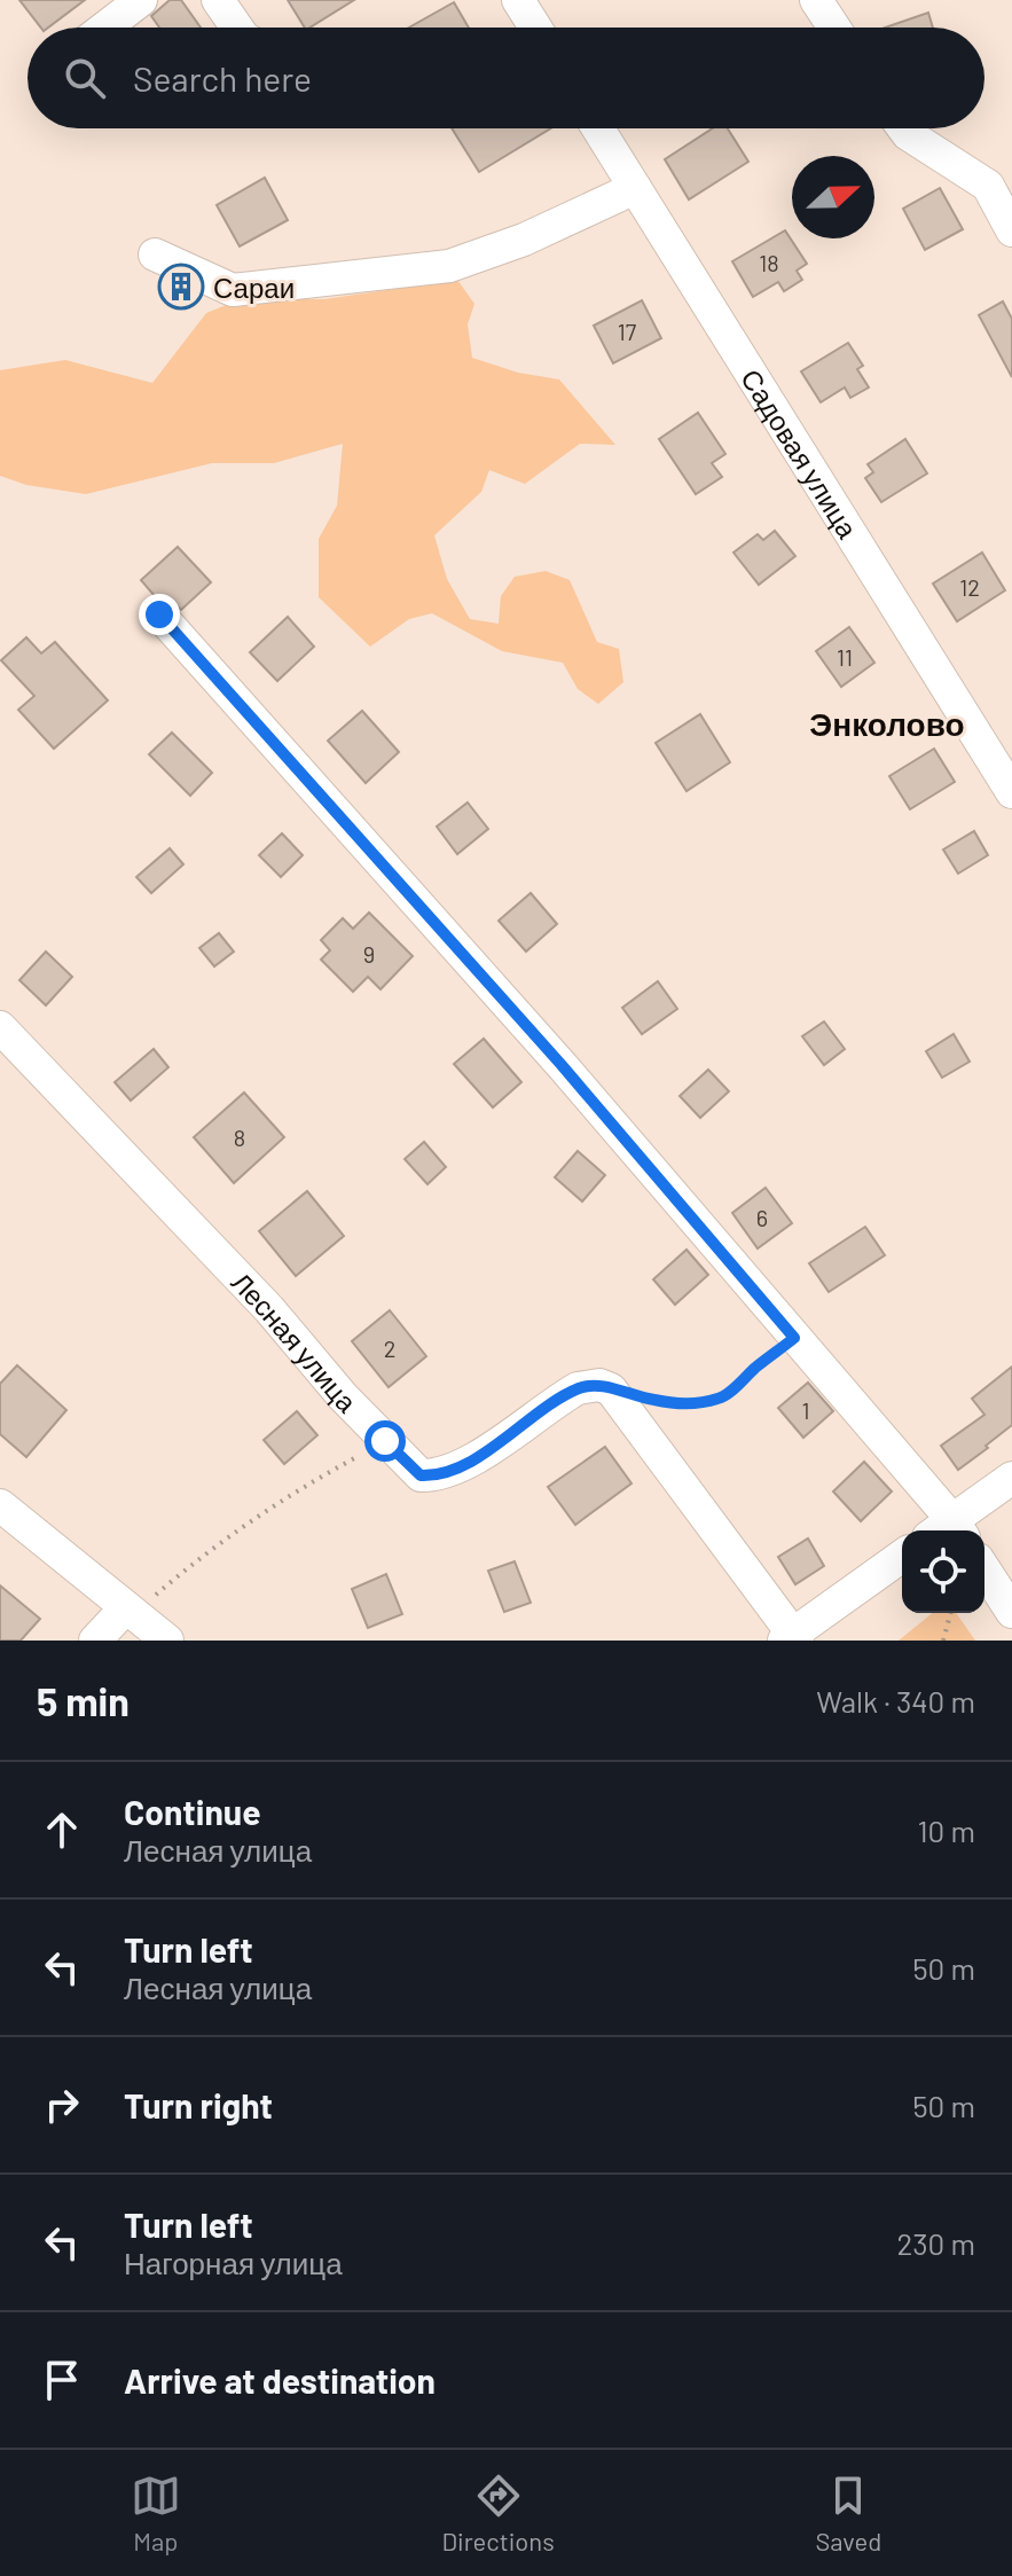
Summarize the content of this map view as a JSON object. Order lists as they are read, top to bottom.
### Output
{
  "streets": {
    "street": ["Садовая улица", "Лесная улица"]
  },
  "districts": ["Энколово"],
  "places": {
    "building": ["Сараи"]
  },
  "house_numbers": [
    "18",
    "17",
    "12",
    "11",
    "9",
    "8",
    "6",
    "2",
    "1"
  ],
  "north": "right",
  "page": {
    "search": "Search here",
    "heading": ["5 min", "Walk · 340 m"],
    "list": [
      ["Continue", "Лесная улица", "10 m"],
      ["Turn left", "Лесная улица", "50 m"],
      ["Turn right", "50 m"],
      ["Turn left", "Нагорная улица", "230 m"],
      "Arrive at destination"
    ],
    "nav": ["Map", "Directions", "Saved"]
  }
}
